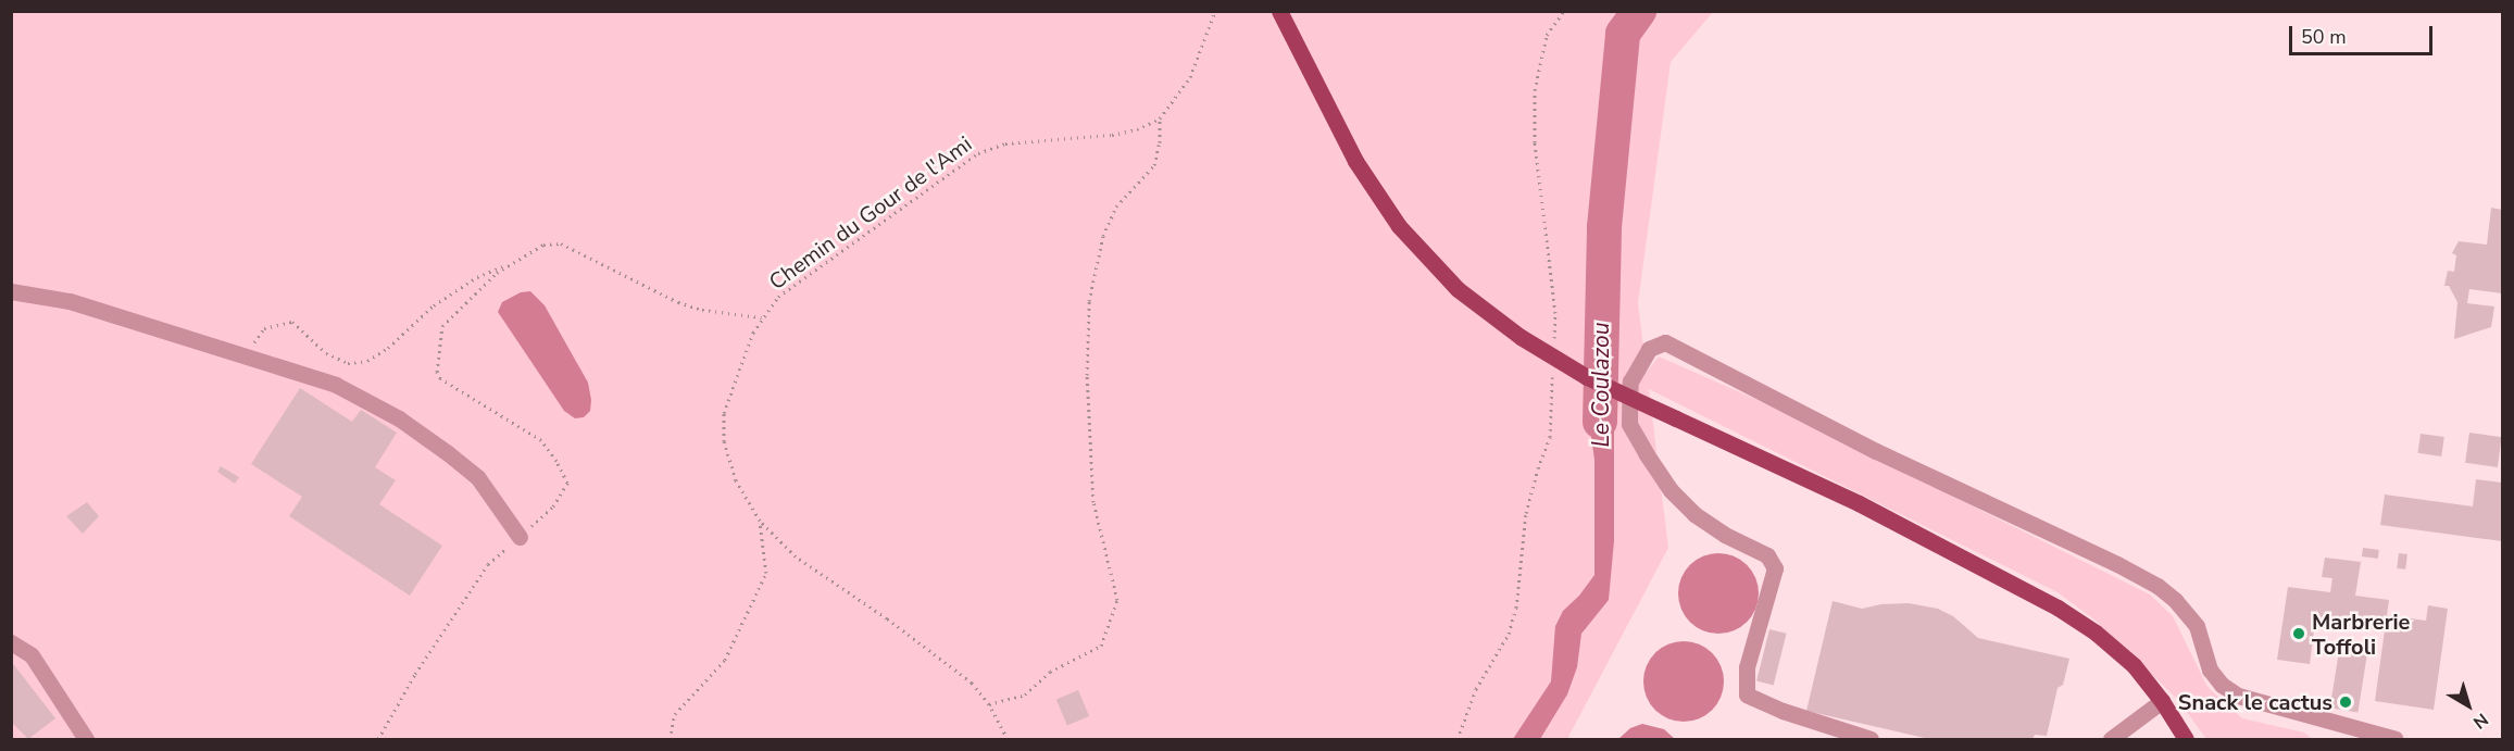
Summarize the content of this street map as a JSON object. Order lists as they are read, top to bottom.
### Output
{
  "streets": {
    "path": ["Chemin du Gour de l'Ami"]
  },
  "water": ["Le Coulazou"],
  "places": ["Marbrerie Toffoli", "Snack le cactus"],
  "scale_bar": "50 m",
  "north": "bottom right"
}
